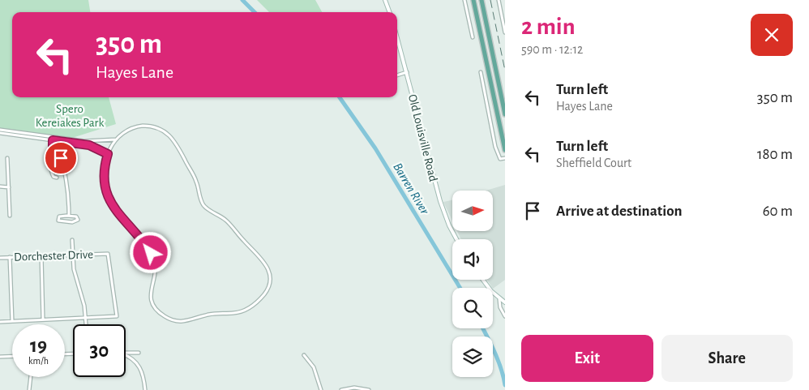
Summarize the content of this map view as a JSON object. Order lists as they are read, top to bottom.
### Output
{
  "streets": {
    "street": ["Old Louisville Road", "Dorchester Drive"]
  },
  "water": ["Barren River"],
  "parks": ["Spero Kereiakes Park"],
  "north": "right",
  "page": {
    "heading": ["2 min", "590 m · 12:12"],
    "turn": ["350 m", "Hayes Lane"],
    "list": [
      {
        "name": "Turn left",
        "note": "Hayes Lane",
        "value": "350 m"
      },
      {
        "name": "Turn left",
        "note": "Sheffield Court",
        "value": "180 m"
      },
      {
        "name": "Arrive at destination",
        "value": "60 m"
      }
    ],
    "speed": "19 km/h",
    "limit": "30",
    "buttons": ["Exit", "Share"]
  }
}
